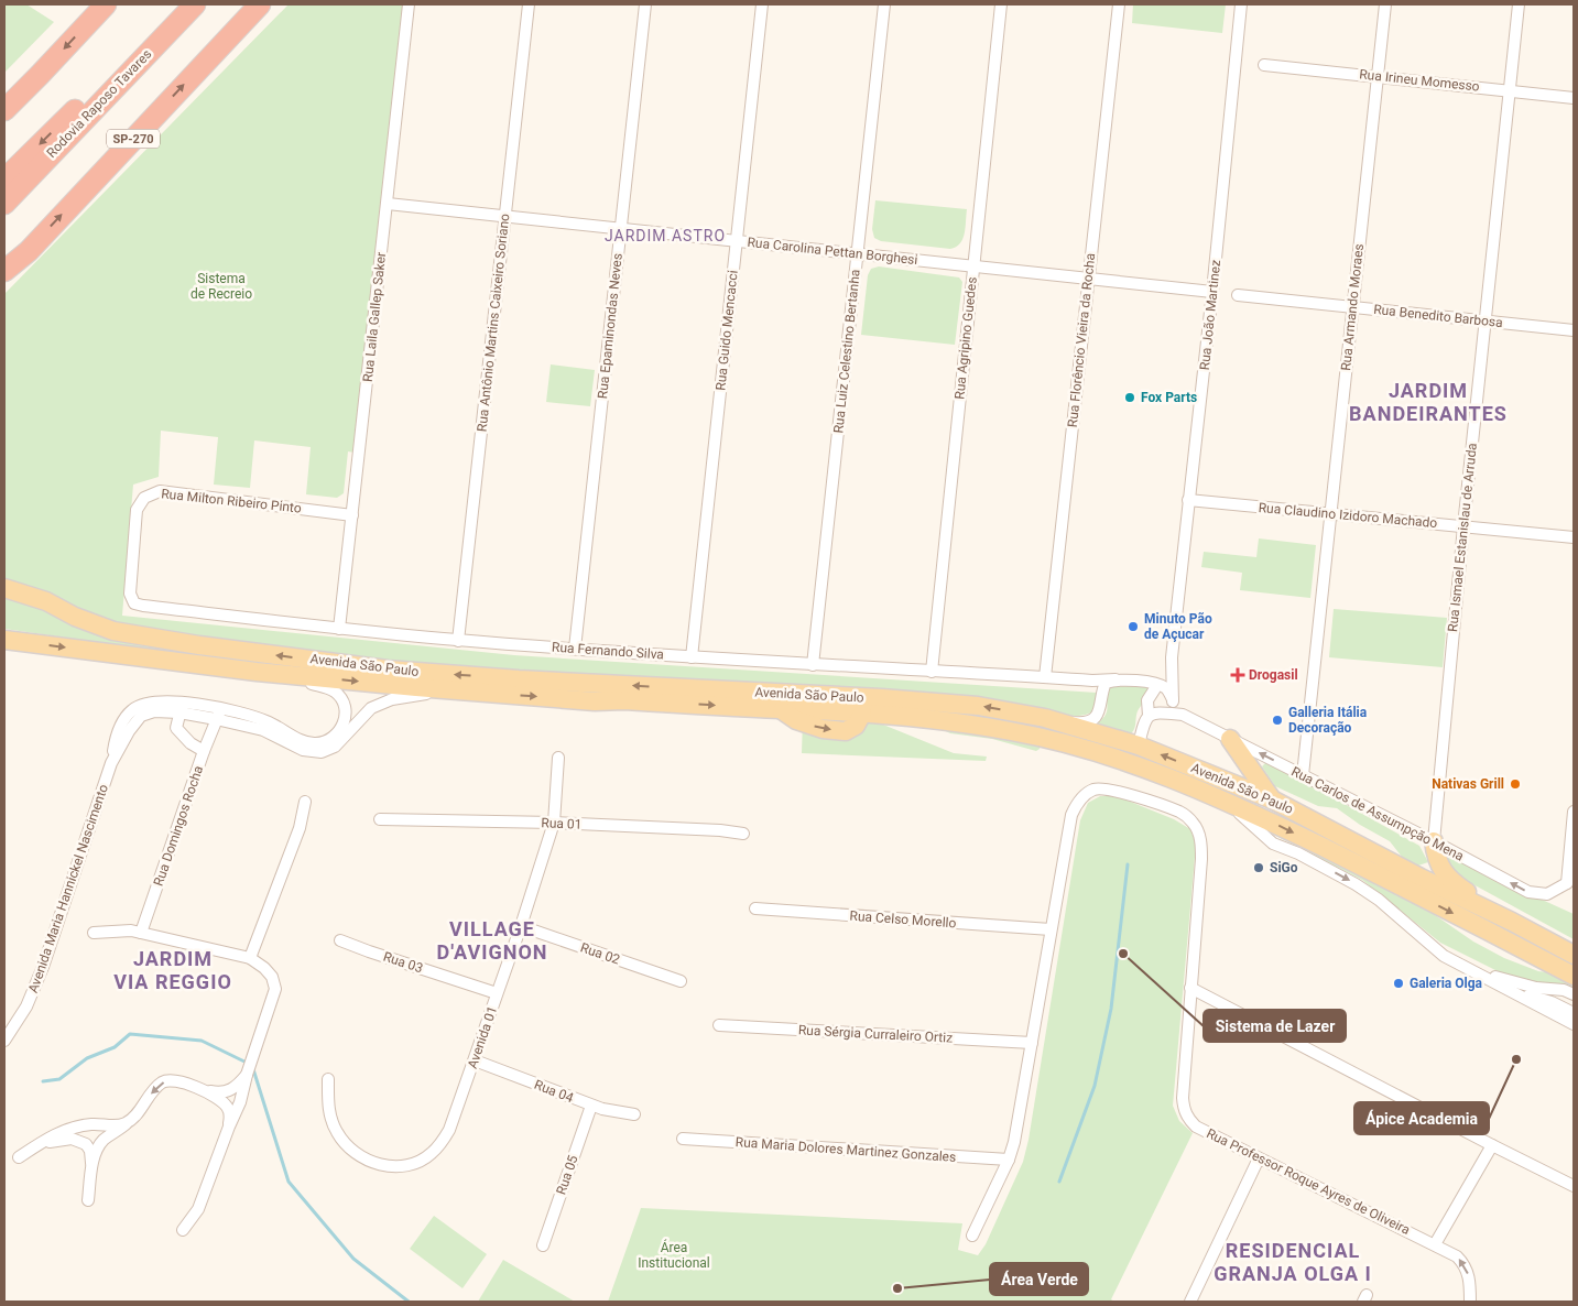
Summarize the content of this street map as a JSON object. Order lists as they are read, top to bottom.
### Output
{
  "streets": {
    "highway": ["Rodovia Raposo Tavares", "SP-270"],
    "main road": ["Avenida São Paulo"],
    "street": [
      "Rua Irineu Momesso",
      "Rua Carolina Pettan Borghesi",
      "Rua Armando Moraes",
      "Rua João Martinez",
      "Rua Benedito Barbosa",
      "Rua Laila Gallep Saker",
      "Rua Antônio Martins Caixeiro Soriano",
      "Rua Epaminondas Neves",
      "Rua Guido Mencacci",
      "Rua Agripino Guedes",
      "Rua Florêncio Vieira da Rocha",
      "Rua Luiz Celestino Bertanha",
      "Rua Milton Ribeiro Pinto",
      "Rua Claudino Izidoro Machado",
      "Rua Ismael Estanislau de Arruda",
      "Rua Fernando Silva",
      "Rua Carlos de Assumpção Mena",
      "Rua 01",
      "Rua Domingos Rocha",
      "Avenida Maria Hannickel Nascimento",
      "Rua Celso Morello",
      "Rua 02",
      "Rua 03",
      "Rua Sérgia Curraleiro Ortiz",
      "Avenida 01",
      "Rua 04",
      "Rua Maria Dolores Martinez Gonzales",
      "Rua 05",
      "Rua Professor Roque Ayres de Oliveira"
    ]
  },
  "crossings": [
    ["Rua Irineu Momesso", "Rua Armando Moraes"],
    ["Rua Irineu Momesso", "Rua Ismael Estanislau de Arruda"],
    ["Rua Carolina Pettan Borghesi", "Rua João Martinez"],
    ["Rua Carolina Pettan Borghesi", "Rua Laila Gallep Saker"],
    ["Rua Carolina Pettan Borghesi", "Rua Antônio Martins Caixeiro Soriano"],
    ["Rua Carolina Pettan Borghesi", "Rua Epaminondas Neves"],
    ["Rua Carolina Pettan Borghesi", "Rua Guido Mencacci"],
    ["Rua Carolina Pettan Borghesi", "Rua Agripino Guedes"],
    ["Rua Carolina Pettan Borghesi", "Rua Florêncio Vieira da Rocha"],
    ["Rua Carolina Pettan Borghesi", "Rua Luiz Celestino Bertanha"],
    ["Rua Armando Moraes", "Rua Benedito Barbosa"],
    ["Rua Armando Moraes", "Rua Claudino Izidoro Machado"],
    ["Rua Armando Moraes", "Rua Carlos de Assumpção Mena"],
    ["Rua João Martinez", "Rua Claudino Izidoro Machado"],
    ["Rua João Martinez", "Rua Fernando Silva"],
    ["Rua Benedito Barbosa", "Rua Ismael Estanislau de Arruda"],
    ["Rua Laila Gallep Saker", "Rua Milton Ribeiro Pinto"],
    ["Rua Laila Gallep Saker", "Rua Fernando Silva"],
    ["Rua Antônio Martins Caixeiro Soriano", "Rua Fernando Silva"],
    ["Rua Epaminondas Neves", "Rua Fernando Silva"],
    ["Rua Guido Mencacci", "Rua Fernando Silva"],
    ["Rua Agripino Guedes", "Rua Fernando Silva"],
    ["Rua Florêncio Vieira da Rocha", "Rua Fernando Silva"],
    ["Rua Luiz Celestino Bertanha", "Rua Fernando Silva"],
    ["Rua Milton Ribeiro Pinto", "Rua Fernando Silva"],
    ["Rua Claudino Izidoro Machado", "Rua Ismael Estanislau de Arruda"],
    ["Rua Ismael Estanislau de Arruda", "Rua Carlos de Assumpção Mena"],
    ["Avenida São Paulo", "Avenida Maria Hannickel Nascimento"],
    ["Rua 01", "Avenida 01"],
    ["Rua Domingos Rocha", "Avenida Maria Hannickel Nascimento"],
    ["Rua Celso Morello", "Rua Professor Roque Ayres de Oliveira"],
    ["Rua 02", "Avenida 01"],
    ["Rua 03", "Avenida 01"],
    ["Avenida 01", "Rua 04"],
    ["Rua 04", "Rua 05"]
  ],
  "districts": [
    "JARDIM ASTRO",
    "JARDIM BANDEIRANTES",
    "VILLAGE D'AVIGNON",
    "JARDIM VIA REGGIO",
    "RESIDENCIAL GRANJA OLGA I"
  ],
  "parks": ["Sistema de Recreio", "Área Institucional"],
  "places": {
    "other": [
      "Fox Parts",
      "Minuto Pão de Açucar",
      "Galleria Itália Decoração",
      "Nativas Grill",
      "SiGo",
      "Sistema de Lazer",
      "Galeria Olga",
      "Ápice Academia",
      "Área Verde"
    ],
    "health": ["Drogasil"]
  }
}
